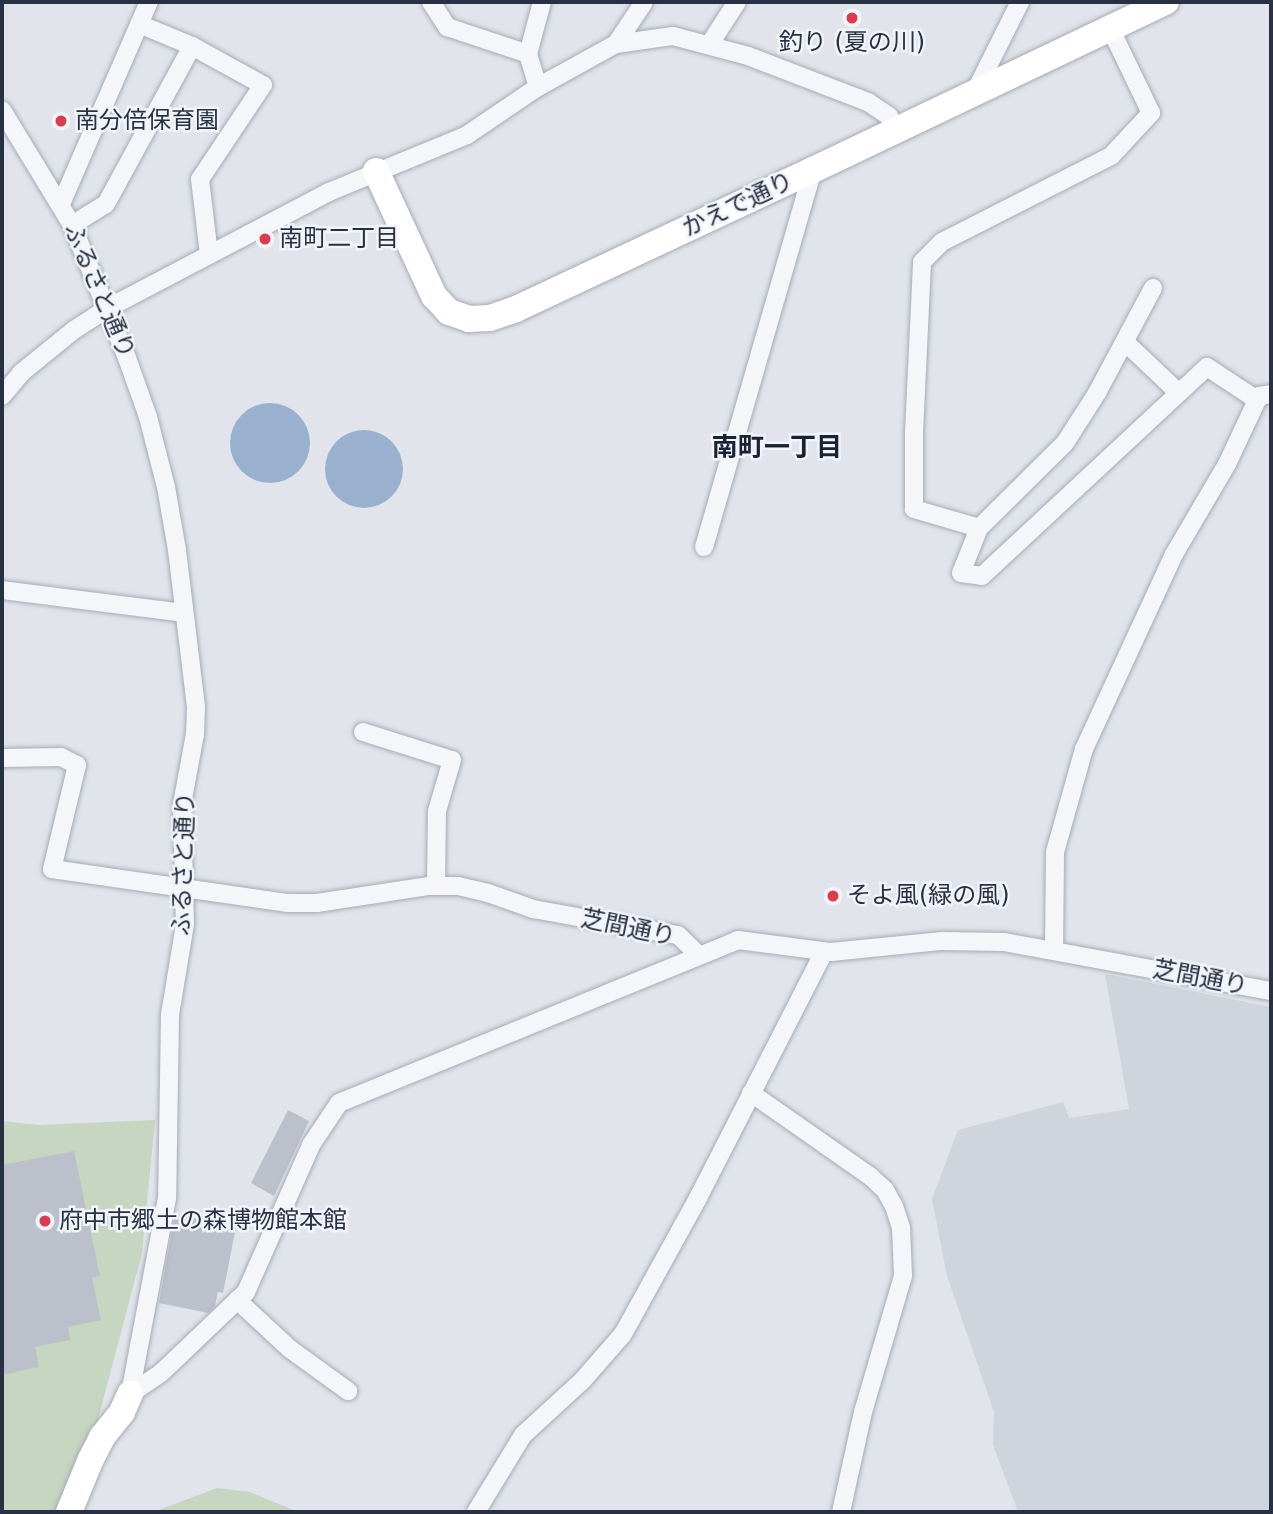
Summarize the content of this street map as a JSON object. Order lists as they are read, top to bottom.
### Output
{
  "streets": {
    "street": ["かえで通り", "ふるさと通り", "芝間通り"]
  },
  "crossings": [
    ["ふるさと通り", "芝間通り"]
  ],
  "districts": ["南町一丁目"],
  "places": [
    "釣り (夏の川)",
    "南分倍保育園",
    "南町二丁目",
    "そよ風(緑の風)",
    "府中市郷土の森博物館本館"
  ]
}
